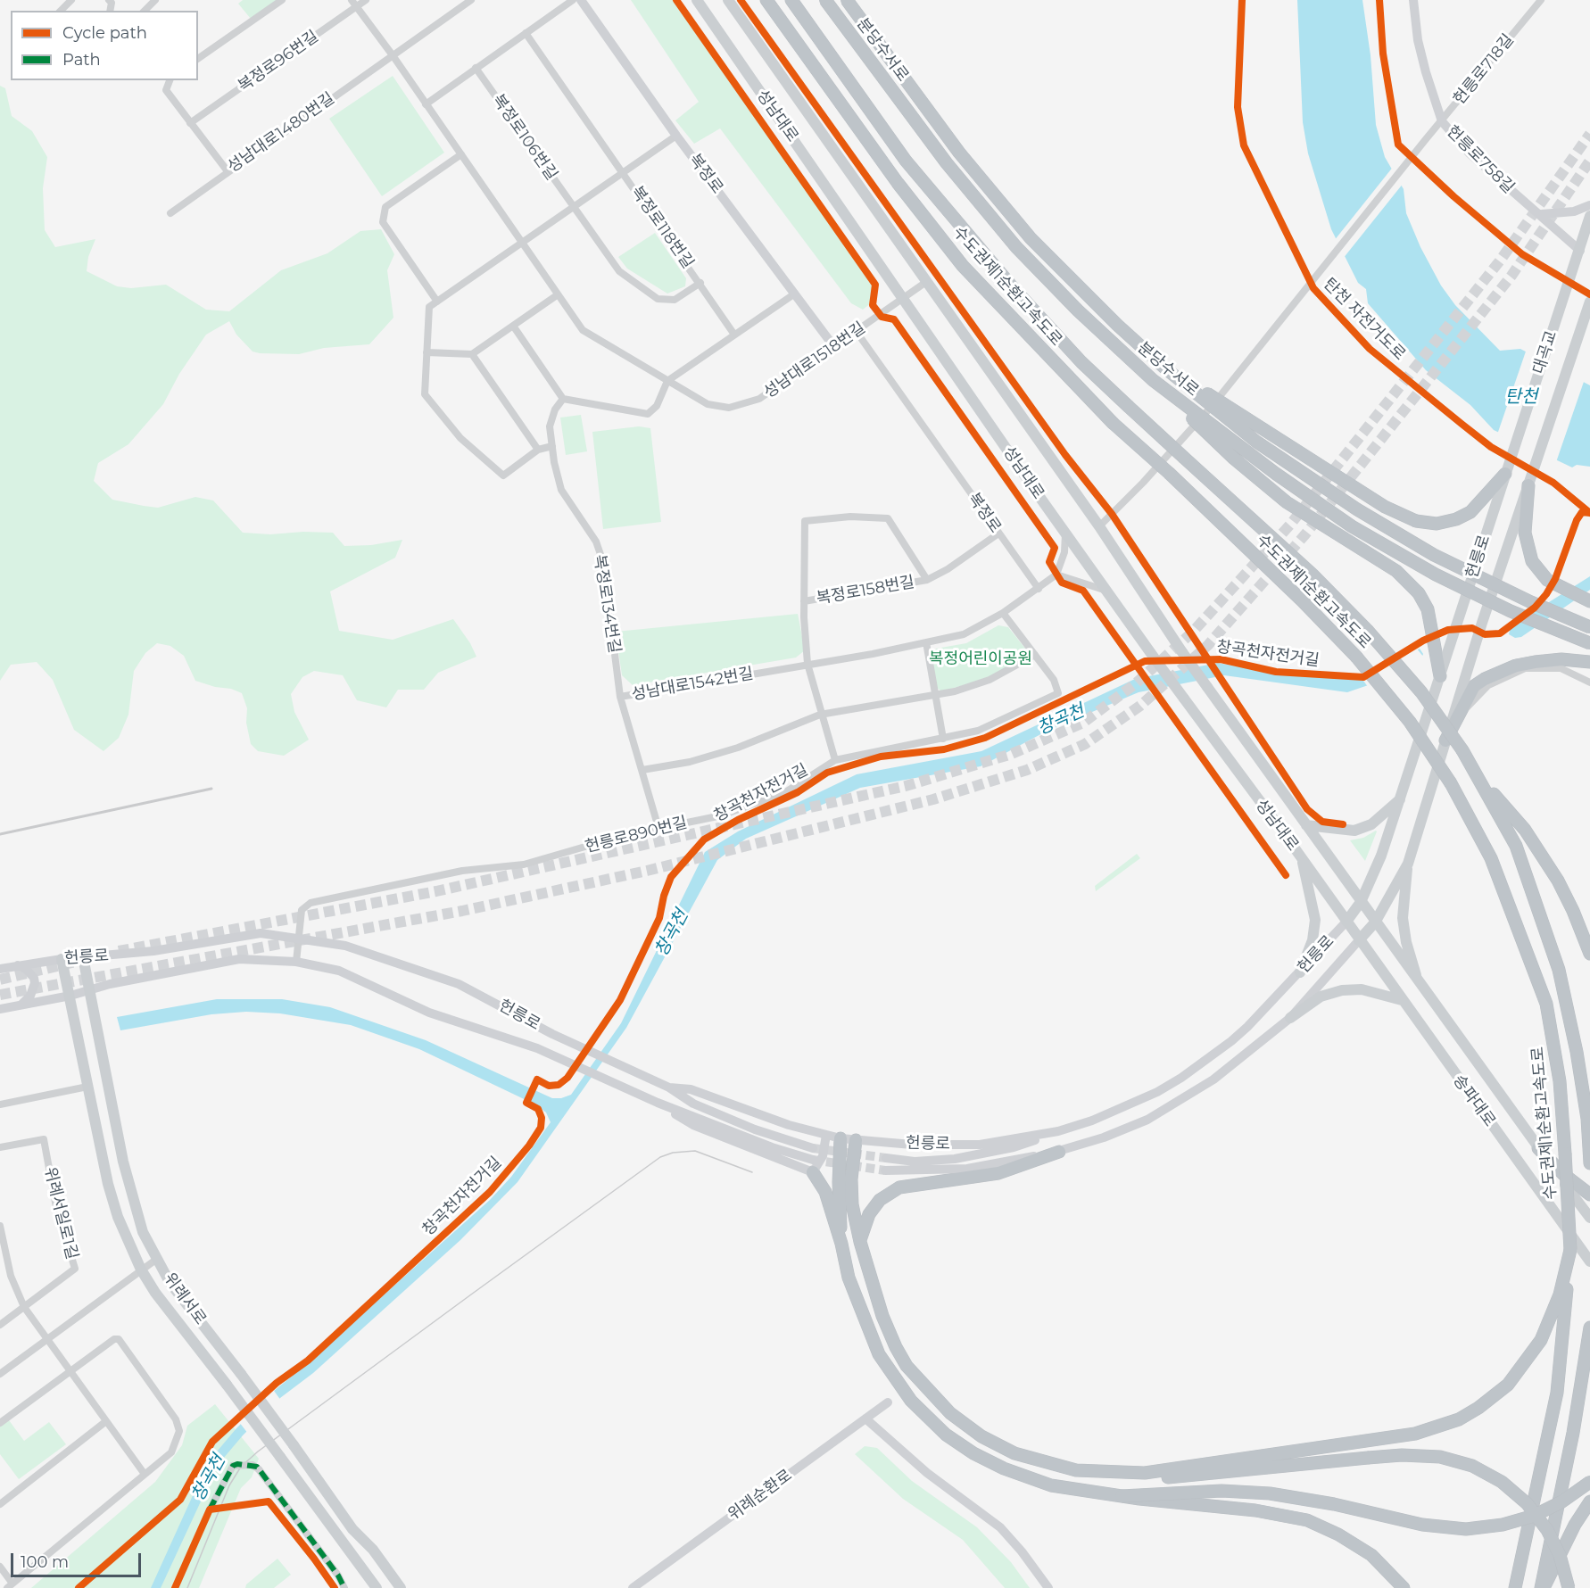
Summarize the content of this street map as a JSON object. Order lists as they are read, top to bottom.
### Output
{
  "streets": {
    "highway": ["분당수서로", "수도권제1순환고속도로"],
    "main road": [
      "성남대로",
      "헌릉로758길",
      "복정로",
      "대곡교",
      "헌릉로",
      "송파대로",
      "위례서로",
      "위례순환로"
    ],
    "street": [
      "복정로96번길",
      "헌릉로718길",
      "성남대로1480번길",
      "복정로106번길",
      "복정로118번길",
      "성남대로1518번길",
      "복정로158번길",
      "복정로134번길",
      "성남대로1542번길",
      "헌릉로890번길",
      "위례서일로1길"
    ],
    "cycle path": ["탄천 자전거도로", "창곡천자전거길"]
  },
  "crossings": [
    ["헌릉로718길", "성남대로"],
    ["헌릉로718길", "헌릉로758길"],
    ["성남대로", "성남대로1518번길"],
    ["성남대로", "헌릉로"],
    ["성남대로", "송파대로"],
    ["복정로106번길", "복정로118번길"],
    ["헌릉로758길", "대곡교"],
    ["복정로", "복정로118번길"],
    ["복정로", "성남대로1518번길"],
    ["복정로", "복정로158번길"],
    ["복정로", "성남대로1542번길"],
    ["대곡교", "헌릉로"],
    ["헌릉로", "헌릉로890번길"],
    ["헌릉로", "송파대로"],
    ["헌릉로", "위례서로"],
    ["복정로158번길", "성남대로1542번길"],
    ["복정로134번길", "성남대로1542번길"],
    ["성남대로1542번길", "헌릉로890번길"]
  ],
  "water": ["탄천", "창곡천"],
  "parks": ["복정어린이공원"],
  "legend": ["Cycle path", "Path"],
  "scale_bar": "100 m"
}
